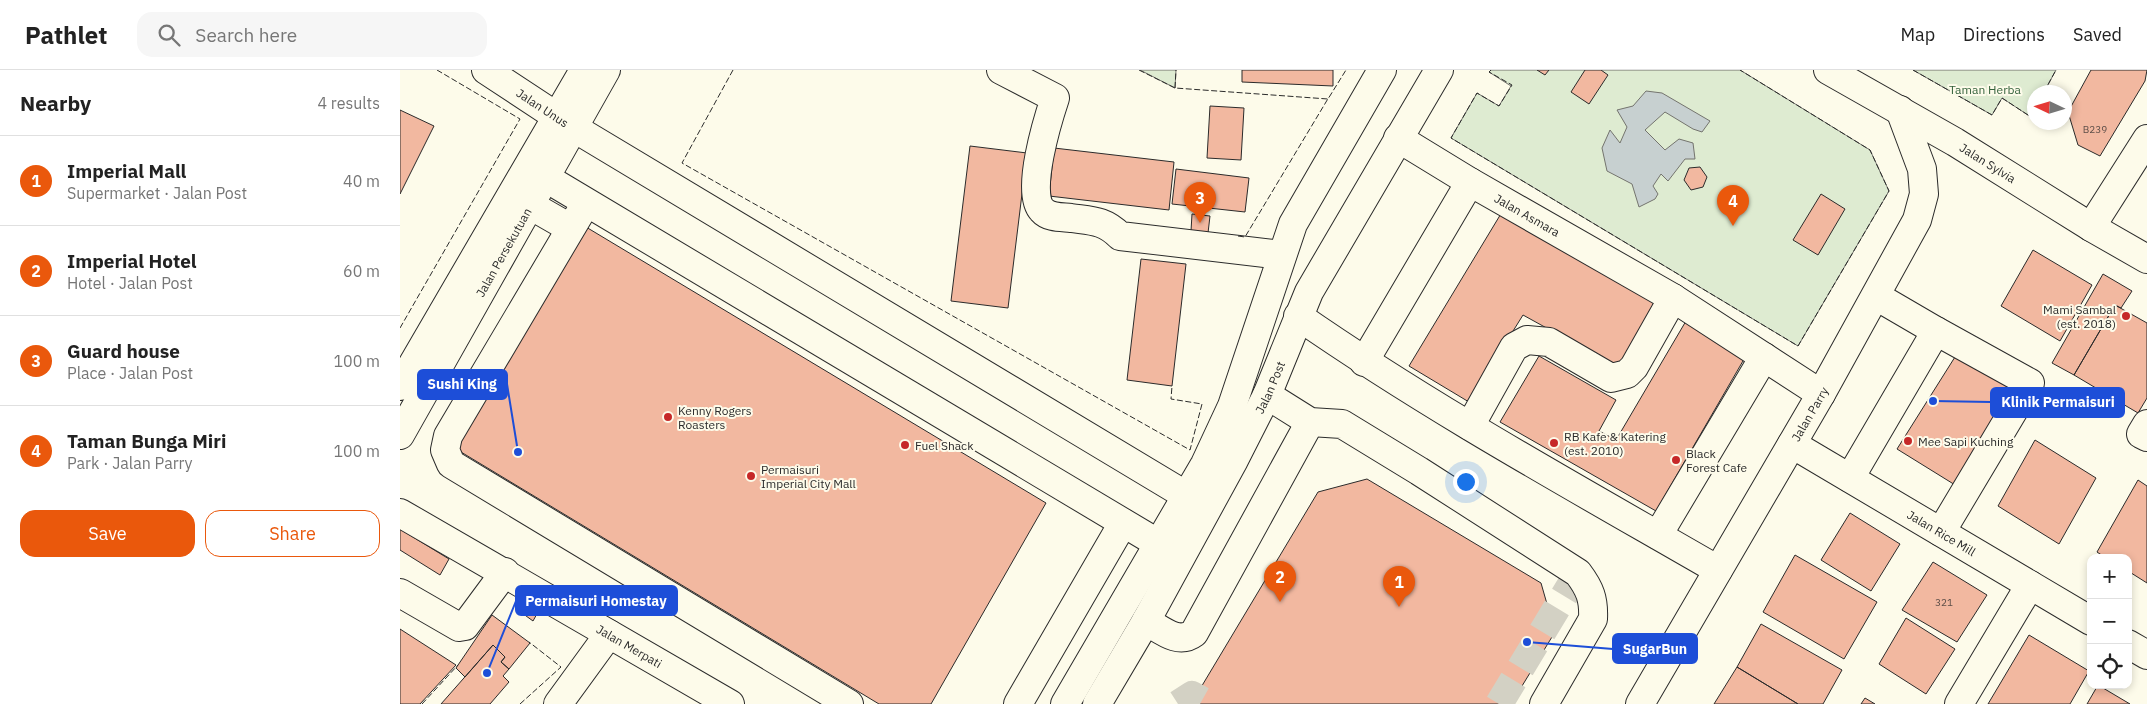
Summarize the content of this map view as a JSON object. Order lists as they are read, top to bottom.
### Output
{
  "streets": {
    "street": [
      "Jalan Unus",
      "Jalan Sylvia",
      "Jalan Asmara",
      "Jalan Persekutuan",
      "Jalan Post",
      "Jalan Parry",
      "Jalan Rice Mill",
      "Jalan Merpati"
    ]
  },
  "crossings": [
    ["Jalan Unus", "Jalan Persekutuan"],
    ["Jalan Sylvia", "Jalan Parry"],
    ["Jalan Asmara", "Jalan Post"],
    ["Jalan Asmara", "Jalan Parry"],
    ["Jalan Parry", "Jalan Rice Mill"]
  ],
  "parks": ["Taman Herba"],
  "places": [
    "Mami Sambal (est. 2018)",
    "Klinik Permaisuri",
    "Kenny Rogers Roasters",
    "Mee Sapi Kuching",
    "RB Kafe & Katering (est. 2010)",
    "Fuel Shack",
    "Sushi King",
    "Black Forest Cafe",
    "Permaisuri Imperial City Mall",
    "SugarBun",
    "Permaisuri Homestay"
  ],
  "house_numbers": ["B239", "321"],
  "north": "left",
  "page": {
    "header": "Pathlet",
    "search": "Search here",
    "nav": ["Map", "Directions", "Saved"],
    "heading": ["Nearby", "4 results"],
    "list": [
      {
        "mark": "1",
        "name": "Imperial Mall",
        "note": "Supermarket · Jalan Post",
        "value": "40 m"
      },
      {
        "mark": "2",
        "name": "Imperial Hotel",
        "note": "Hotel · Jalan Post",
        "value": "60 m"
      },
      {
        "mark": "3",
        "name": "Guard house",
        "note": "Place · Jalan Post",
        "value": "100 m"
      },
      {
        "mark": "4",
        "name": "Taman Bunga Miri",
        "note": "Park · Jalan Parry",
        "value": "100 m"
      }
    ],
    "pins": [
      "3",
      "4",
      "2",
      "1"
    ],
    "buttons": ["Save", "Share"],
    "map_buttons": ["+", "−"]
  }
}
